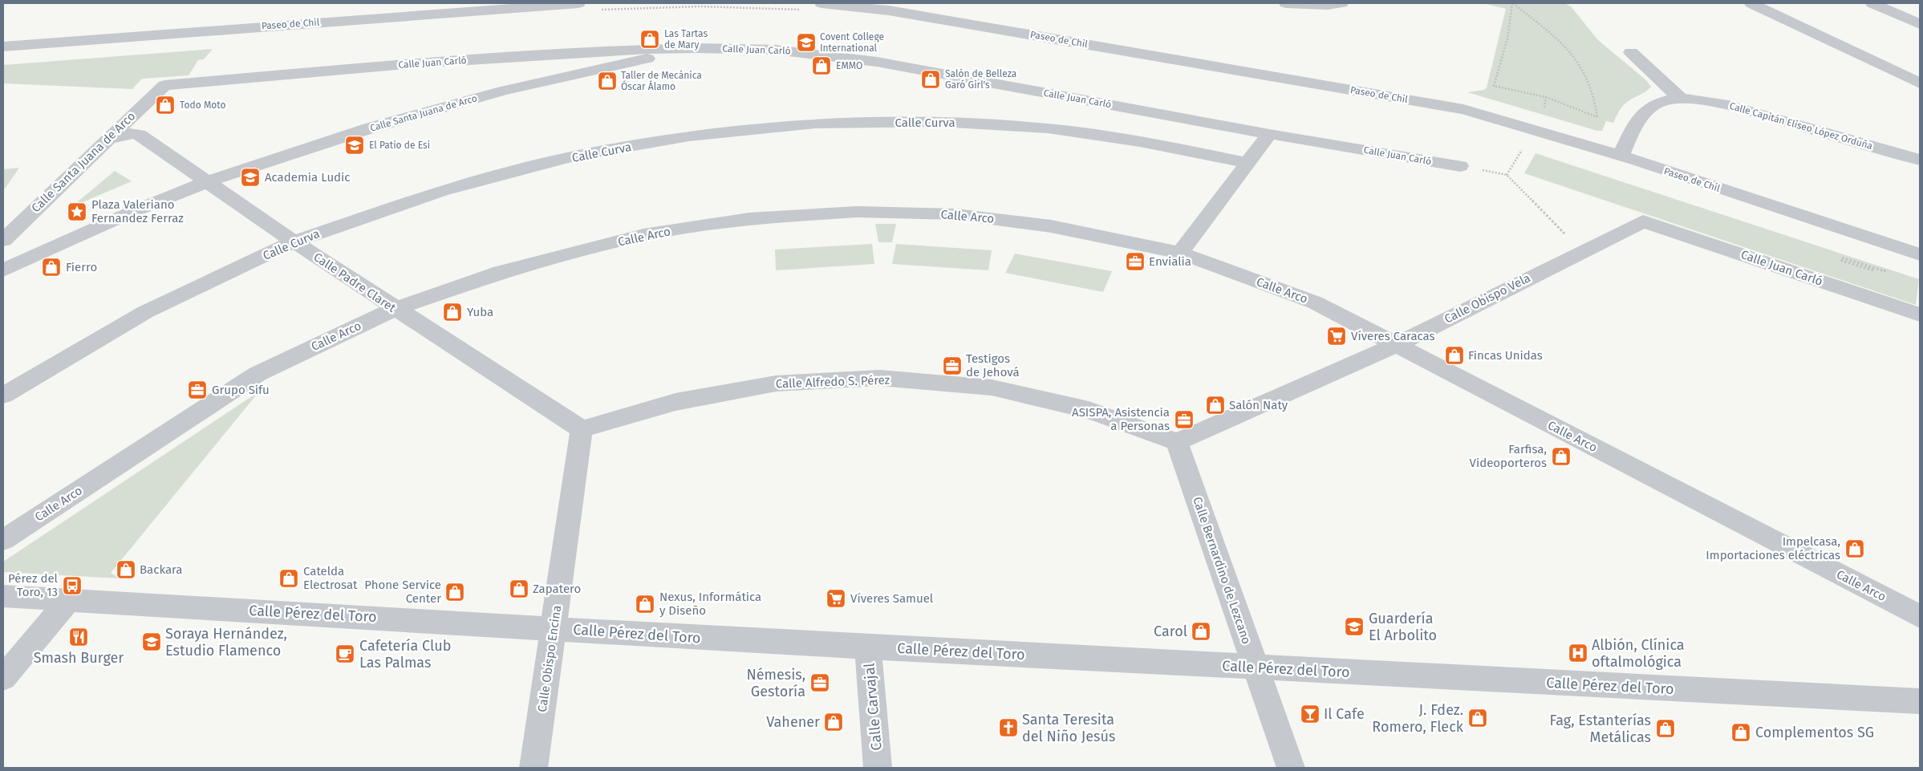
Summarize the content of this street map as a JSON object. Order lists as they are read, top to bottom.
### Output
{
  "streets": {
    "street": [
      "Paseo de Chil",
      "Calle Juan Carló",
      "Calle Santa Juana de Arco",
      "Calle Curva",
      "Calle Capitán Eliseo López Orduña",
      "Calle Arco",
      "Calle Padre Claret",
      "Calle Obispo Vela",
      "Calle Alfredo S. Pérez",
      "Calle Bernardino de Lezcano",
      "Calle Pérez del Toro",
      "Calle Obispo Encina",
      "Calle Carvajal"
    ]
  },
  "crossings": [
    ["Paseo de Chil", "Calle Capitán Eliseo López Orduña"],
    ["Calle Juan Carló", "Calle Santa Juana de Arco"],
    ["Calle Juan Carló", "Calle Obispo Vela"],
    ["Calle Santa Juana de Arco", "Calle Padre Claret"],
    ["Calle Curva", "Calle Padre Claret"],
    ["Calle Arco", "Calle Padre Claret"],
    ["Calle Arco", "Calle Obispo Vela"],
    ["Calle Padre Claret", "Calle Alfredo S. Pérez"],
    ["Calle Padre Claret", "Calle Obispo Encina"],
    ["Calle Obispo Vela", "Calle Alfredo S. Pérez"],
    ["Calle Obispo Vela", "Calle Bernardino de Lezcano"],
    ["Calle Alfredo S. Pérez", "Calle Bernardino de Lezcano"],
    ["Calle Alfredo S. Pérez", "Calle Obispo Encina"],
    ["Calle Bernardino de Lezcano", "Calle Pérez del Toro"],
    ["Calle Pérez del Toro", "Calle Obispo Encina"],
    ["Calle Pérez del Toro", "Calle Carvajal"]
  ],
  "places": {
    "shop": [
      "Las Tartas de Mary",
      "EMMO",
      "Salón de Belleza Garó Girl's",
      "Taller de Mecánica Óscar Álamo",
      "Todo Moto",
      "Fierro",
      "Yuba",
      "Fincas Unidas",
      "Salón Naty",
      "Farfisa, Videoporteros",
      "Impelcasa, Importaciones eléctricas",
      "Backara",
      "Catelda Electrosat",
      "Zapatero",
      "Phone Service Center",
      "Nexus, Informática y Diseño",
      "Carol",
      "J. Fdez. Romero, Fleck",
      "Vahener",
      "Fag, Estanterías Metálicas",
      "Complementos SG"
    ],
    "school or university": [
      "Covent College International",
      "El Patio de Esi",
      "Academia Ludic",
      "Guardería El Arbolito",
      "Soraya Hernández, Estudio Flamenco"
    ],
    "place": ["Plaza Valeriano Fernandez Ferraz"],
    "office": [
      "Envialia",
      "Testigos de Jehová",
      "Grupo Sifu",
      "ASISPA, Asistencia a Personas",
      "Némesis, Gestoría"
    ],
    "supermarket": ["Víveres Caracas", "Víveres Samuel"],
    "bus stop": ["Pérez del Toro, 13"],
    "restaurant": ["Smash Burger"],
    "hospital": ["Albión, Clínica oftalmológica"],
    "cafe": ["Cafetería Club Las Palmas"],
    "bar": ["Il Cafe"],
    "church": ["Santa Teresita del Niño Jesús"]
  }
}
